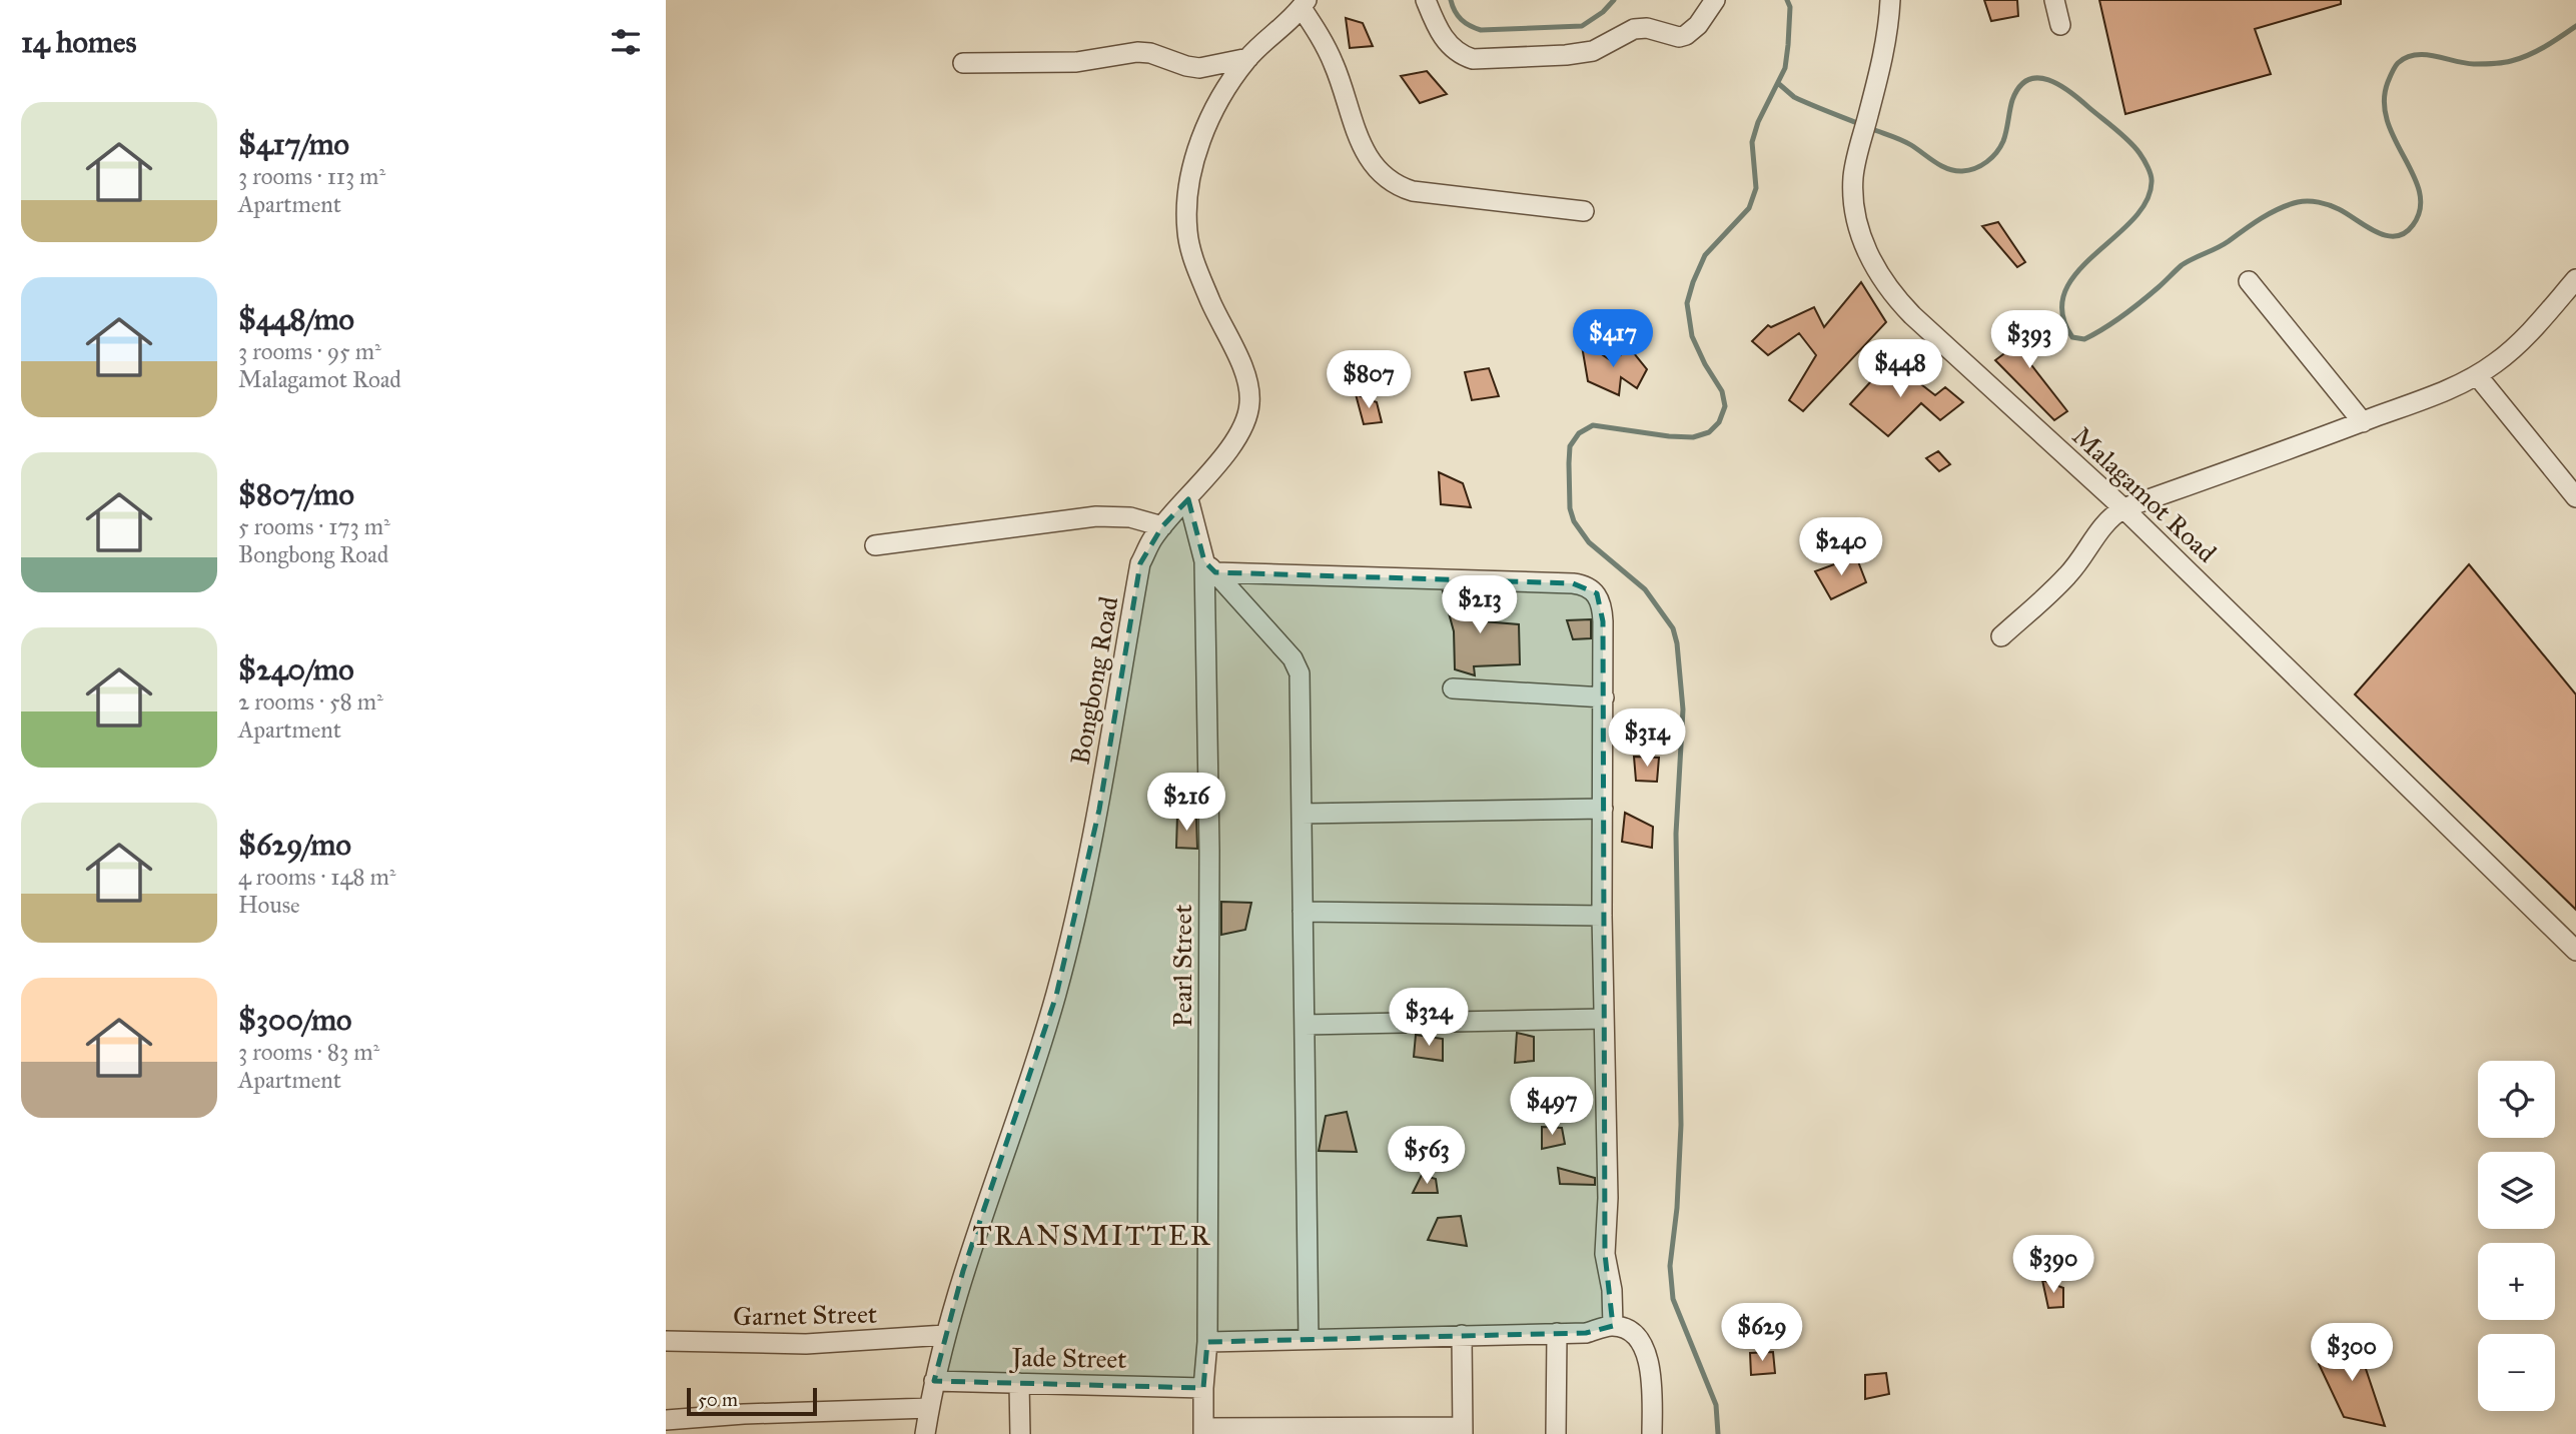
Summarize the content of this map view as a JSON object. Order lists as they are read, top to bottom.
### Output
{
  "streets": {
    "street": [
      "Malagamot Road",
      "Bongbong Road",
      "Pearl Street",
      "Garnet Street",
      "Jade Street"
    ]
  },
  "crossings": [
    ["Bongbong Road", "Pearl Street"],
    ["Bongbong Road", "Garnet Street"],
    ["Bongbong Road", "Jade Street"],
    ["Pearl Street", "Jade Street"]
  ],
  "districts": ["TRANSMITTER"],
  "scale_bar": "50 m",
  "page": {
    "heading": "14 homes",
    "list": [
      {
        "name": "$417/mo",
        "note": "3 rooms · 113 m² · Apartment"
      },
      {
        "name": "$448/mo",
        "note": "3 rooms · 95 m² · Malagamot Road"
      },
      {
        "name": "$807/mo",
        "note": "5 rooms · 173 m² · Bongbong Road"
      },
      {
        "name": "$240/mo",
        "note": "2 rooms · 58 m² · Apartment"
      },
      {
        "name": "$629/mo",
        "note": "4 rooms · 148 m² · House"
      },
      {
        "name": "$300/mo",
        "note": "3 rooms · 83 m² · Apartment"
      }
    ],
    "price": [
      "$417",
      "$393",
      "$448",
      "$807",
      "$240",
      "$213",
      "$314",
      "$216",
      "$324",
      "$497",
      "$563",
      "$390",
      "$629",
      "$300"
    ],
    "map_buttons": ["+", "−"],
    "scale": "50 m"
  }
}
